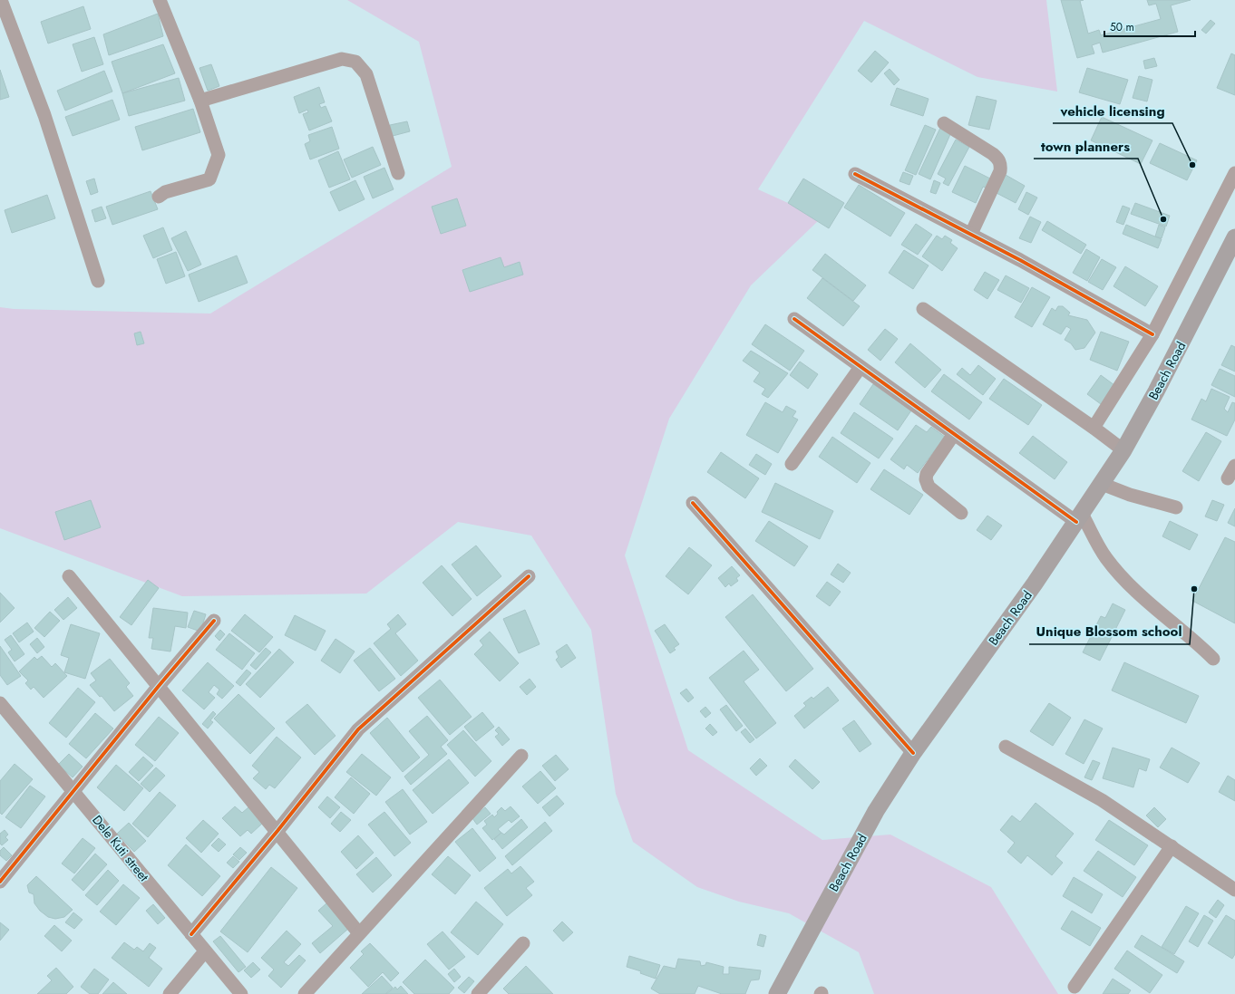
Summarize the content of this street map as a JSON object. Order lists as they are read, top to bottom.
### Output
{
  "streets": {
    "main road": ["Beach Road"],
    "street": ["Dele Kuti street"]
  },
  "places": ["vehicle licensing", "town planners", "Unique Blossom school"],
  "scale_bar": "50 m"
}
